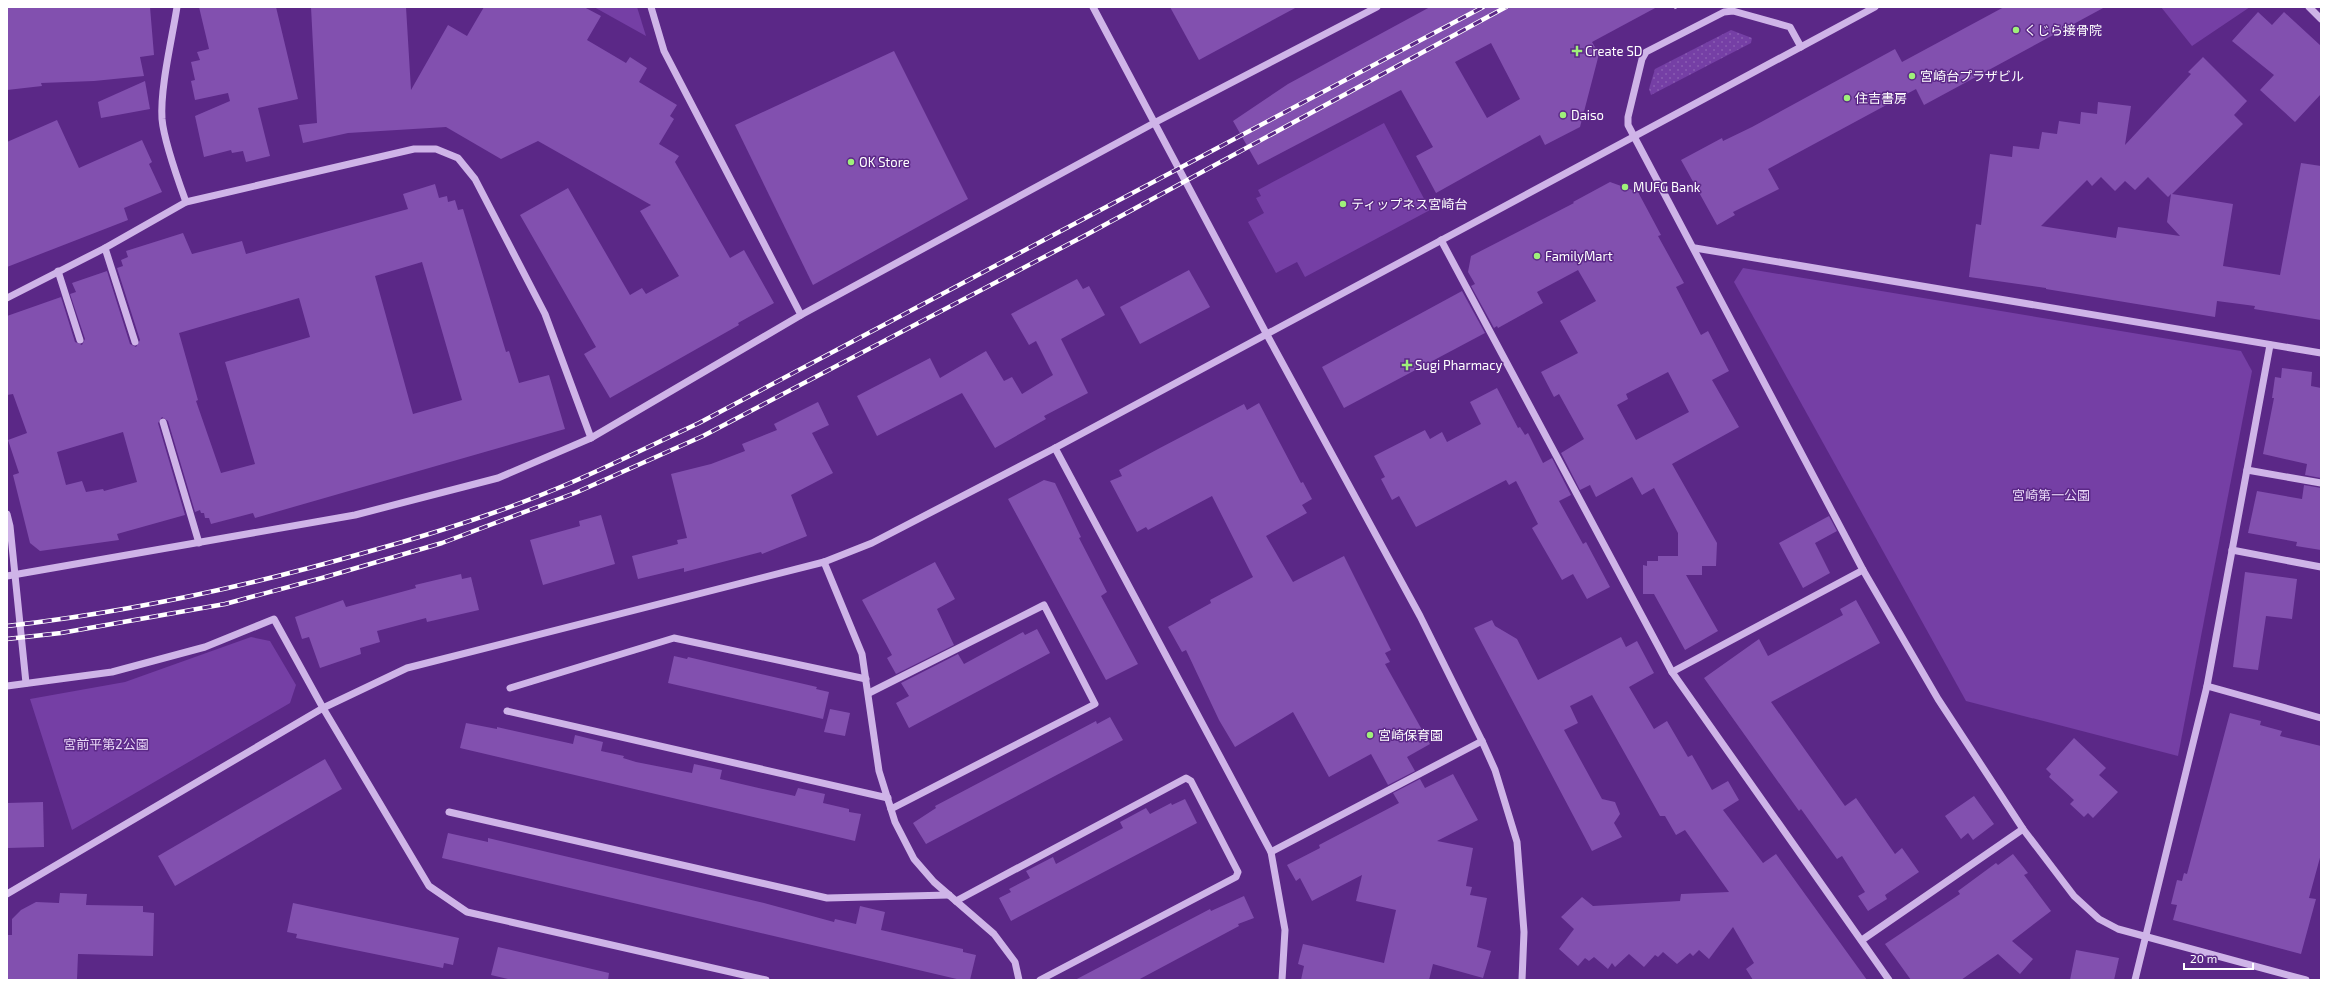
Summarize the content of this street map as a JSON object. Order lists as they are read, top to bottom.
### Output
{
  "parks": ["宮崎第一公園", "宮前平第2公園"],
  "places": {
    "other": [
      "くじら接骨院",
      "宮崎台プラザビル",
      "住吉書房",
      "Daiso",
      "OK Store",
      "MUFG Bank",
      "ティップネス宮崎台",
      "FamilyMart",
      "宮崎保育園"
    ],
    "health": ["Create SD", "Sugi Pharmacy"]
  },
  "scale_bar": "20 m"
}
